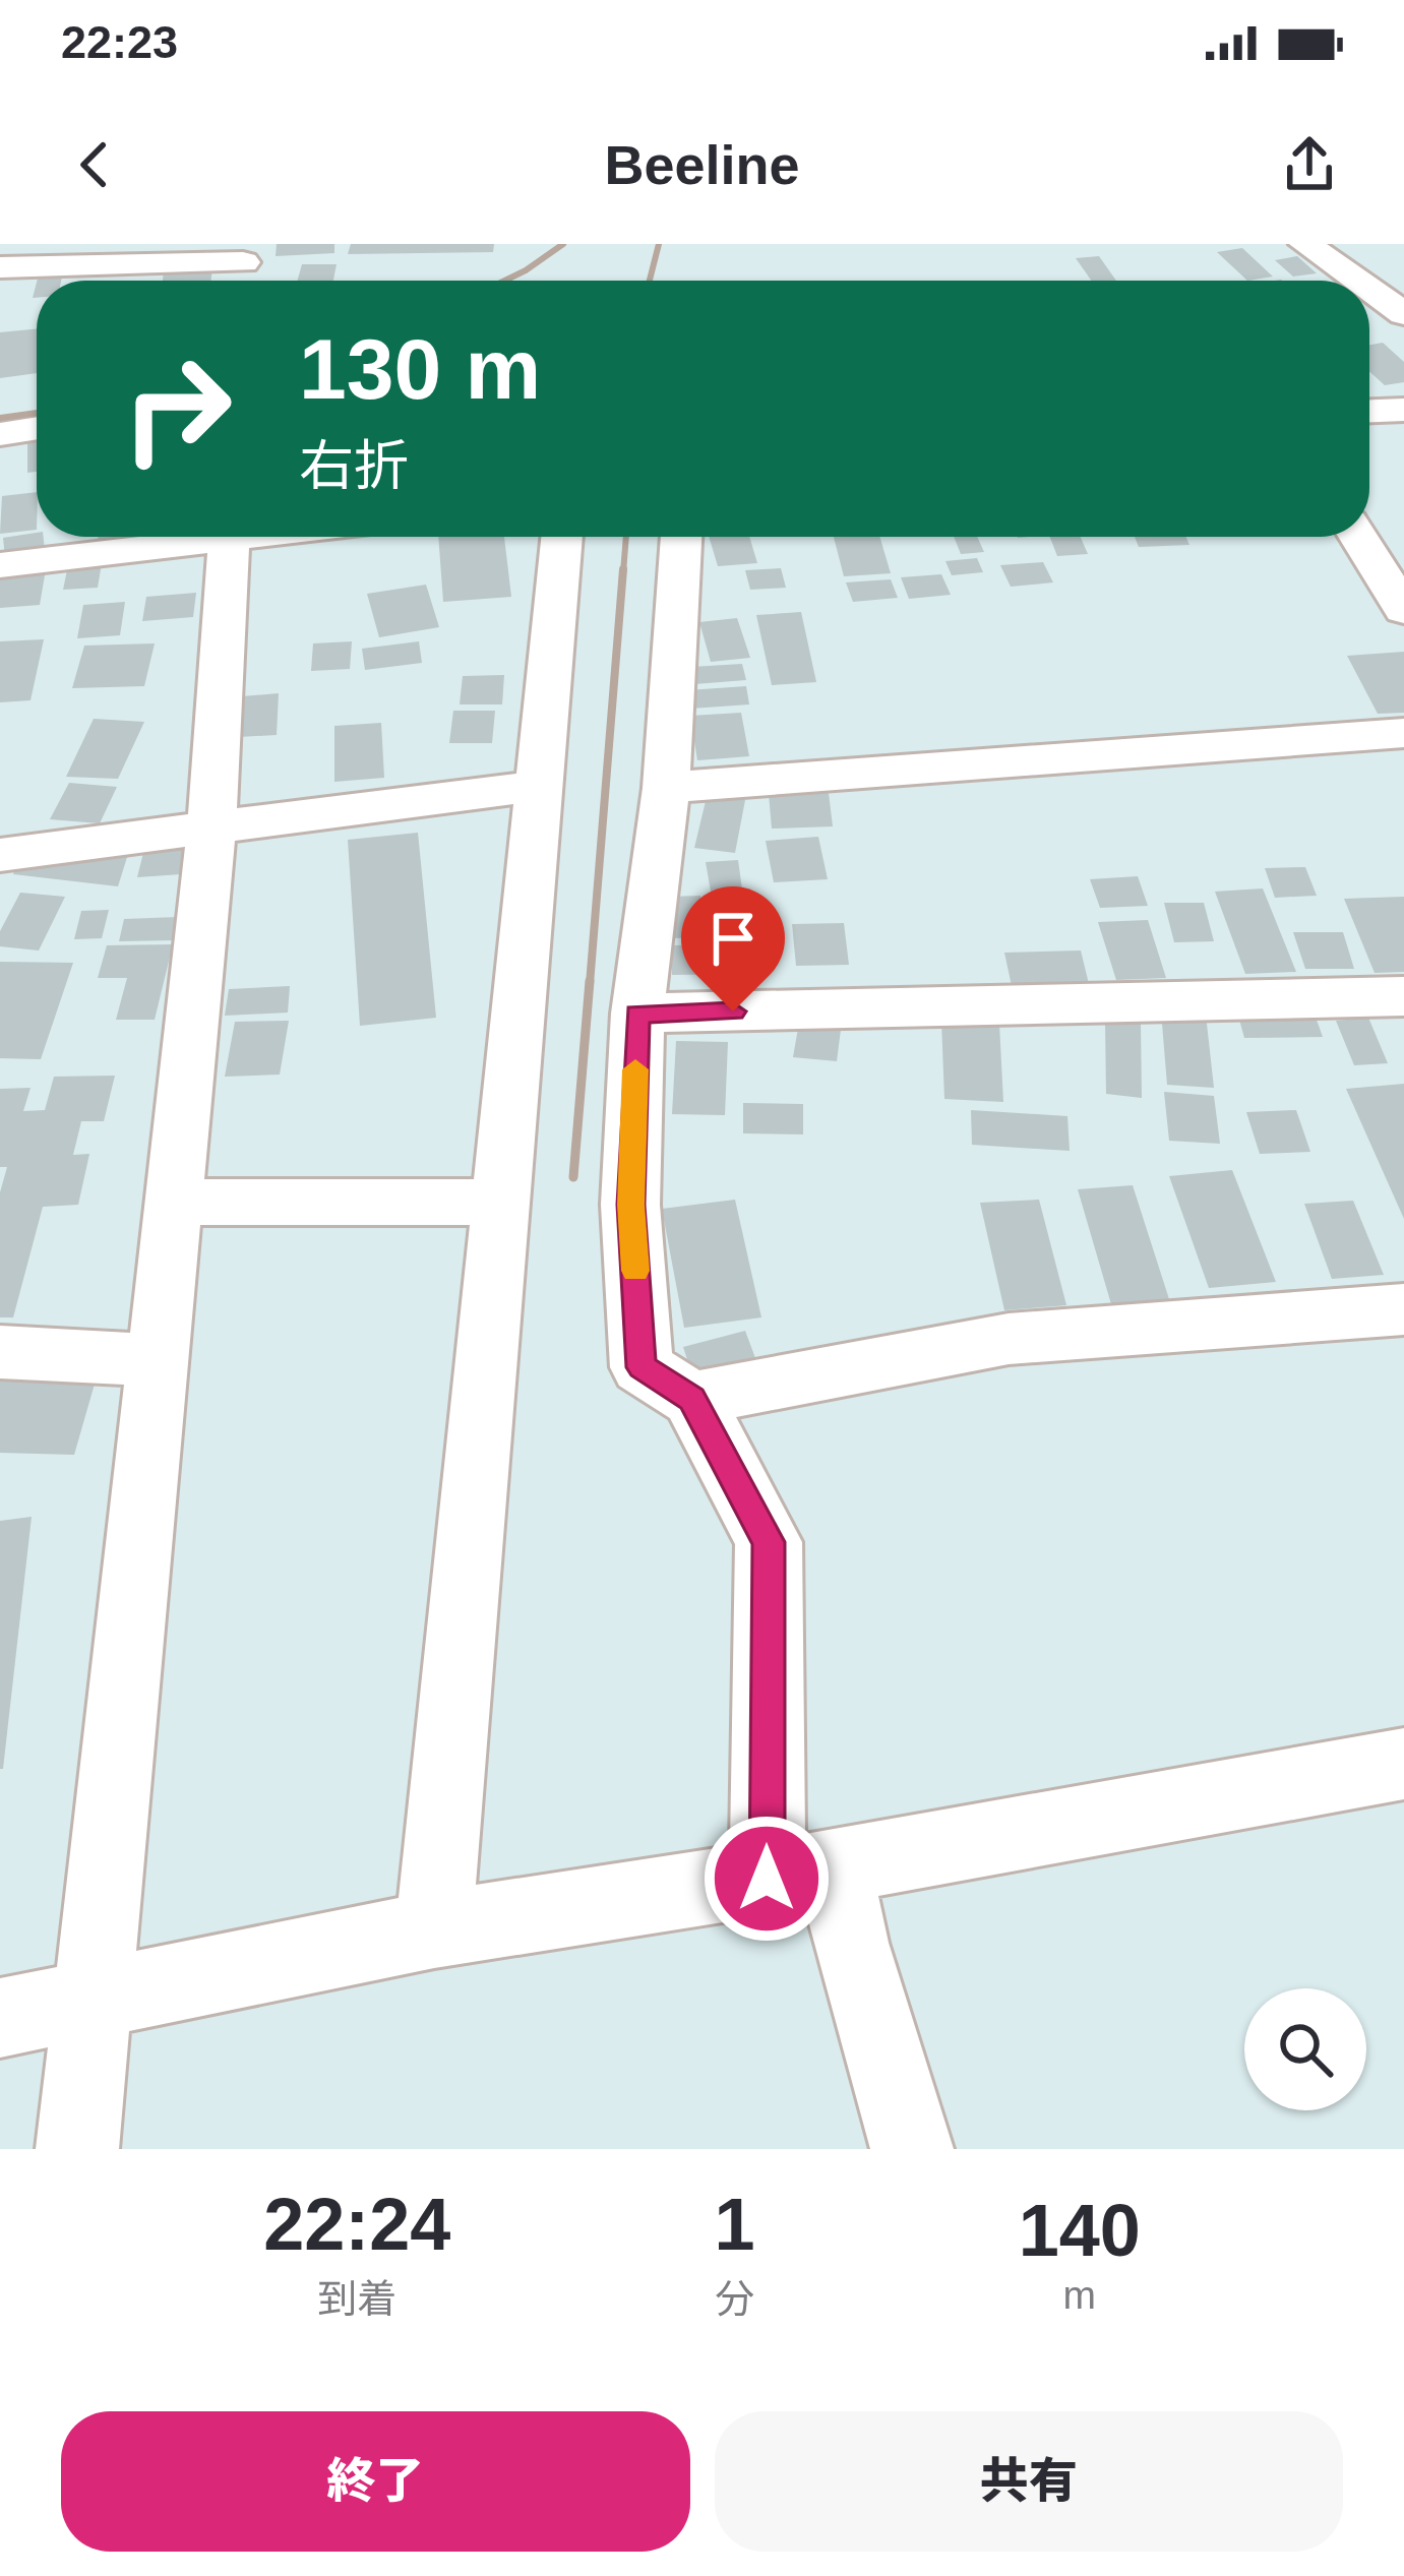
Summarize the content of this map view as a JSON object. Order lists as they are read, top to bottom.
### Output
{
  "page": {
    "status": "22:23",
    "header": "Beeline",
    "turn": ["130 m", "右折"],
    "eta": [
      "22:24",
      "到着",
      "1",
      "分",
      "140",
      "m"
    ],
    "buttons": ["終了", "共有"]
  }
}
